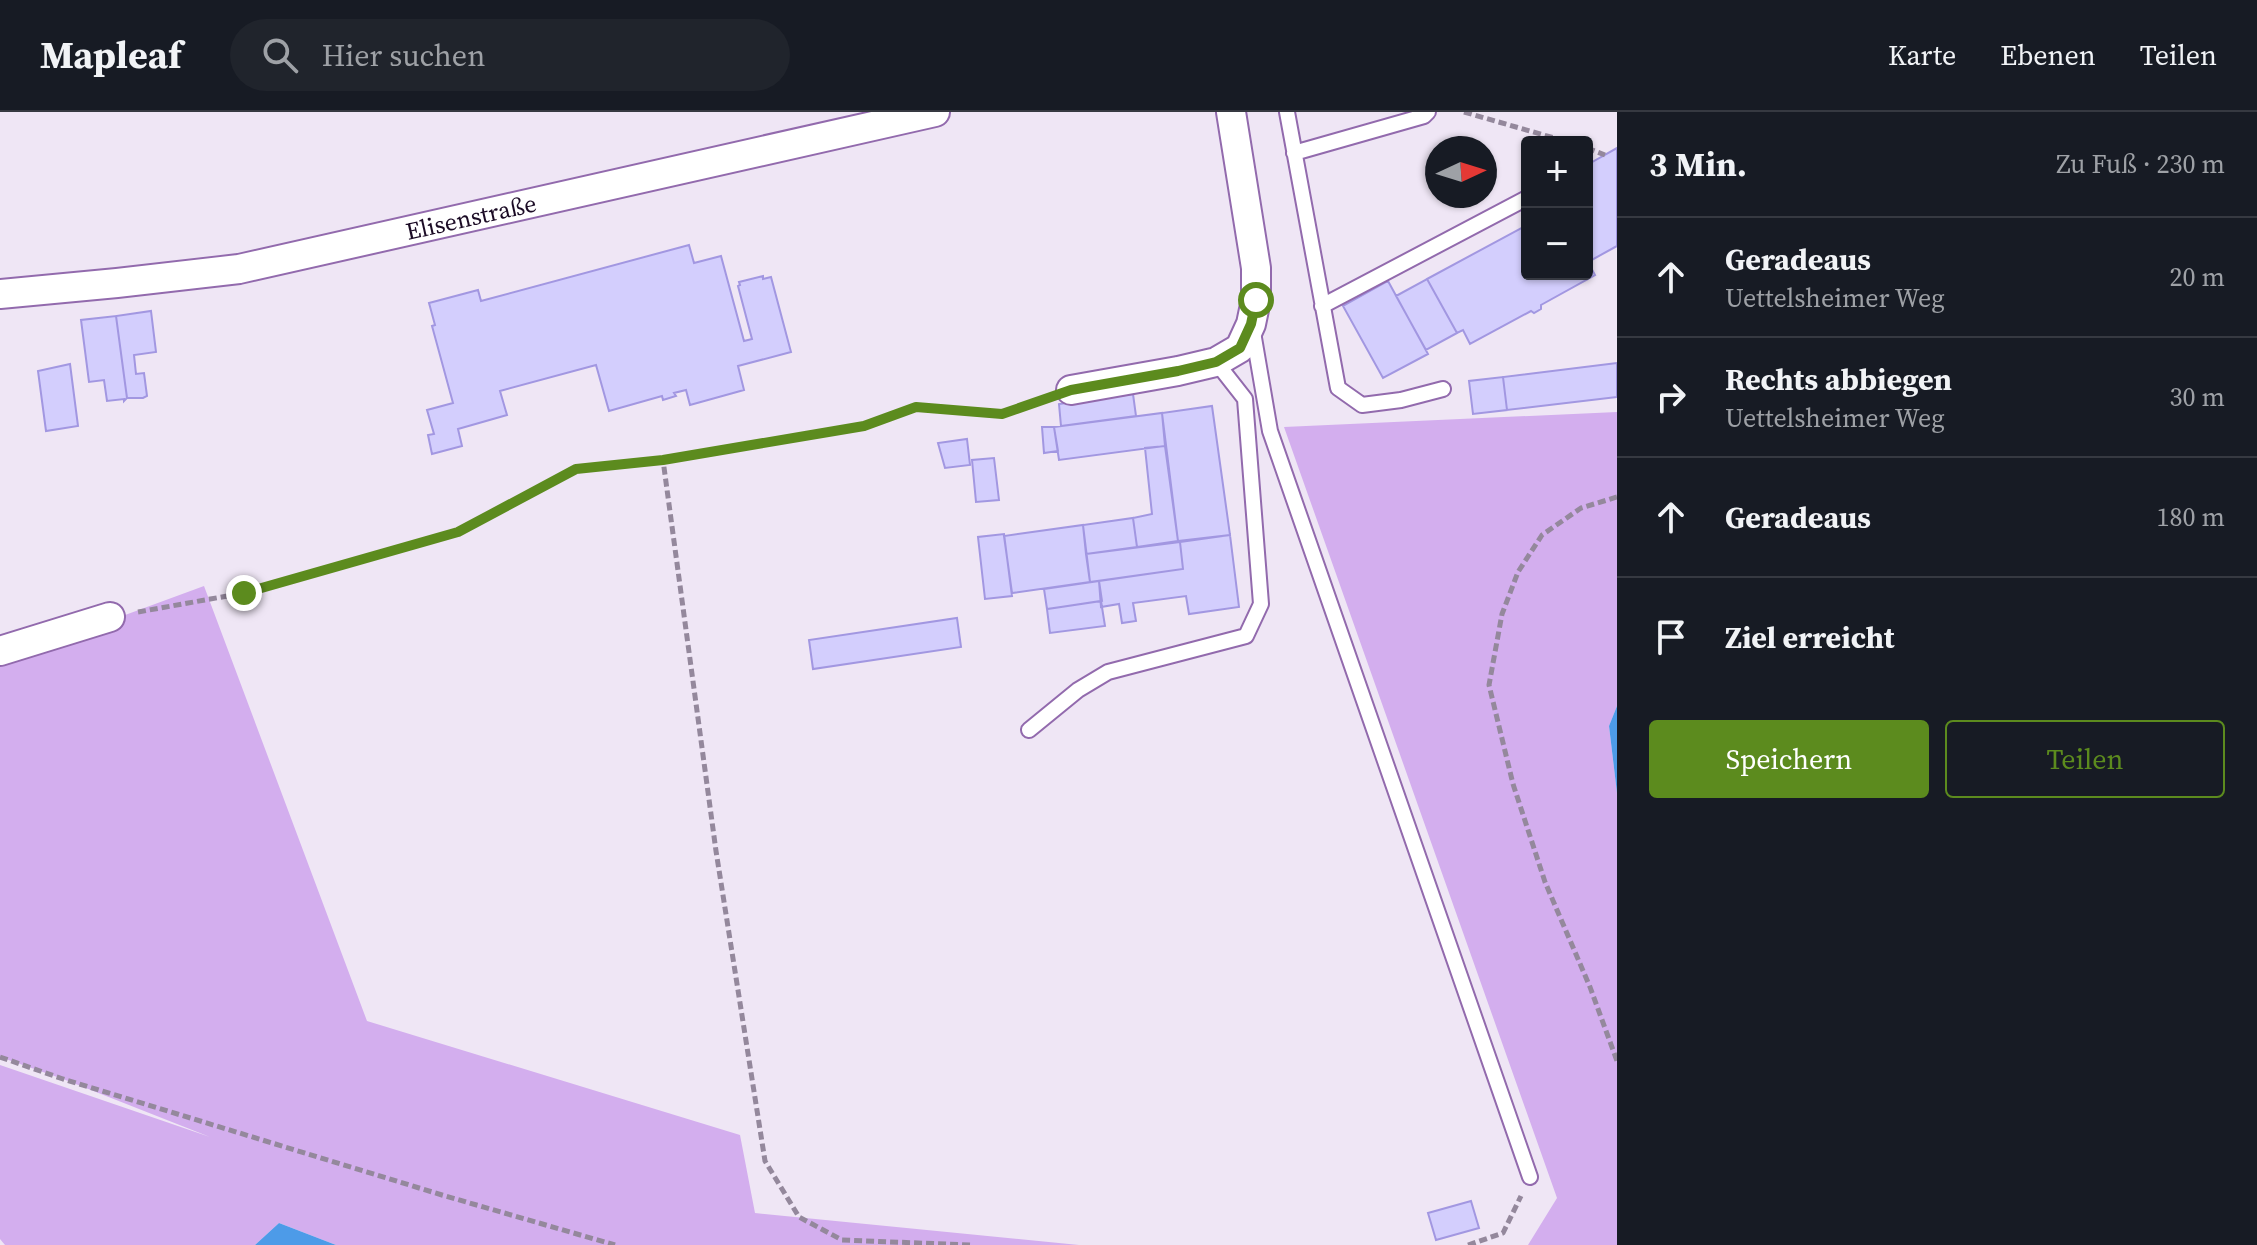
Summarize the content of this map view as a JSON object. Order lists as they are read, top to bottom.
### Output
{
  "streets": {
    "street": ["Elisenstraße"]
  },
  "north": "right",
  "page": {
    "header": "Mapleaf",
    "search": "Hier suchen",
    "nav": ["Karte", "Ebenen", "Teilen"],
    "heading": ["3 Min.", "Zu Fuß · 230 m"],
    "map_buttons": ["+", "−"],
    "list": [
      ["Geradeaus", "Uettelsheimer Weg", "20 m"],
      ["Rechts abbiegen", "Uettelsheimer Weg", "30 m"],
      ["Geradeaus", "180 m"],
      "Ziel erreicht"
    ],
    "buttons": ["Speichern", "Teilen"]
  }
}
